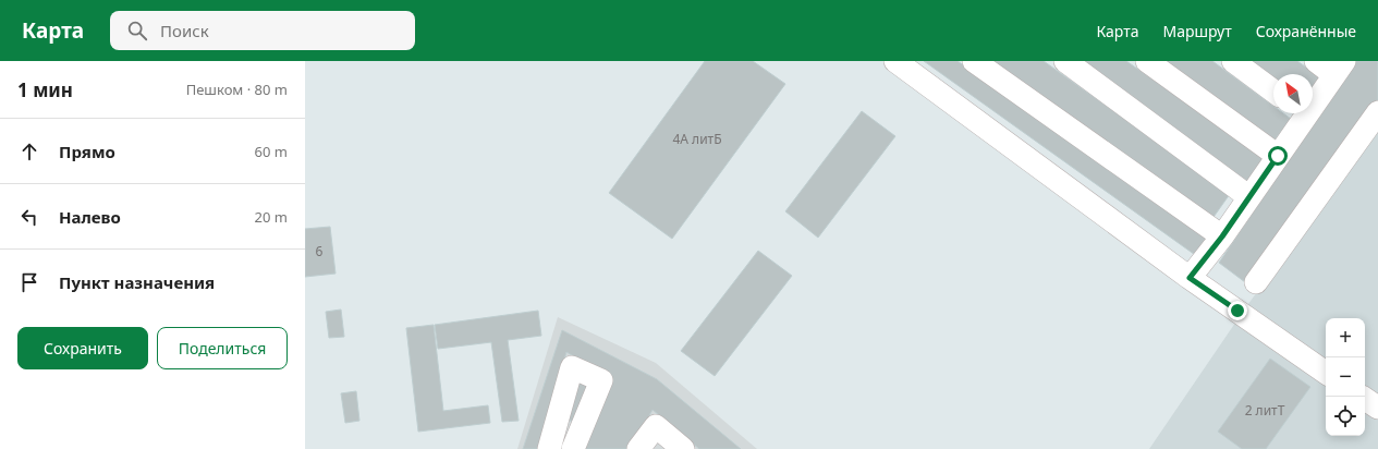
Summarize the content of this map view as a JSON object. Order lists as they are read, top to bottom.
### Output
{
  "house_numbers": ["4А литБ", "6", "2 литТ"],
  "north": "top left",
  "page": {
    "header": "Карта",
    "search": "Поиск",
    "nav": ["Карта", "Маршрут", "Сохранённые"],
    "heading": ["1 мин", "Пешком · 80 m"],
    "list": [
      ["Прямо", "60 m"],
      ["Налево", "20 m"],
      "Пункт назначения"
    ],
    "buttons": ["Сохранить", "Поделиться"],
    "map_buttons": ["+", "−"]
  }
}
